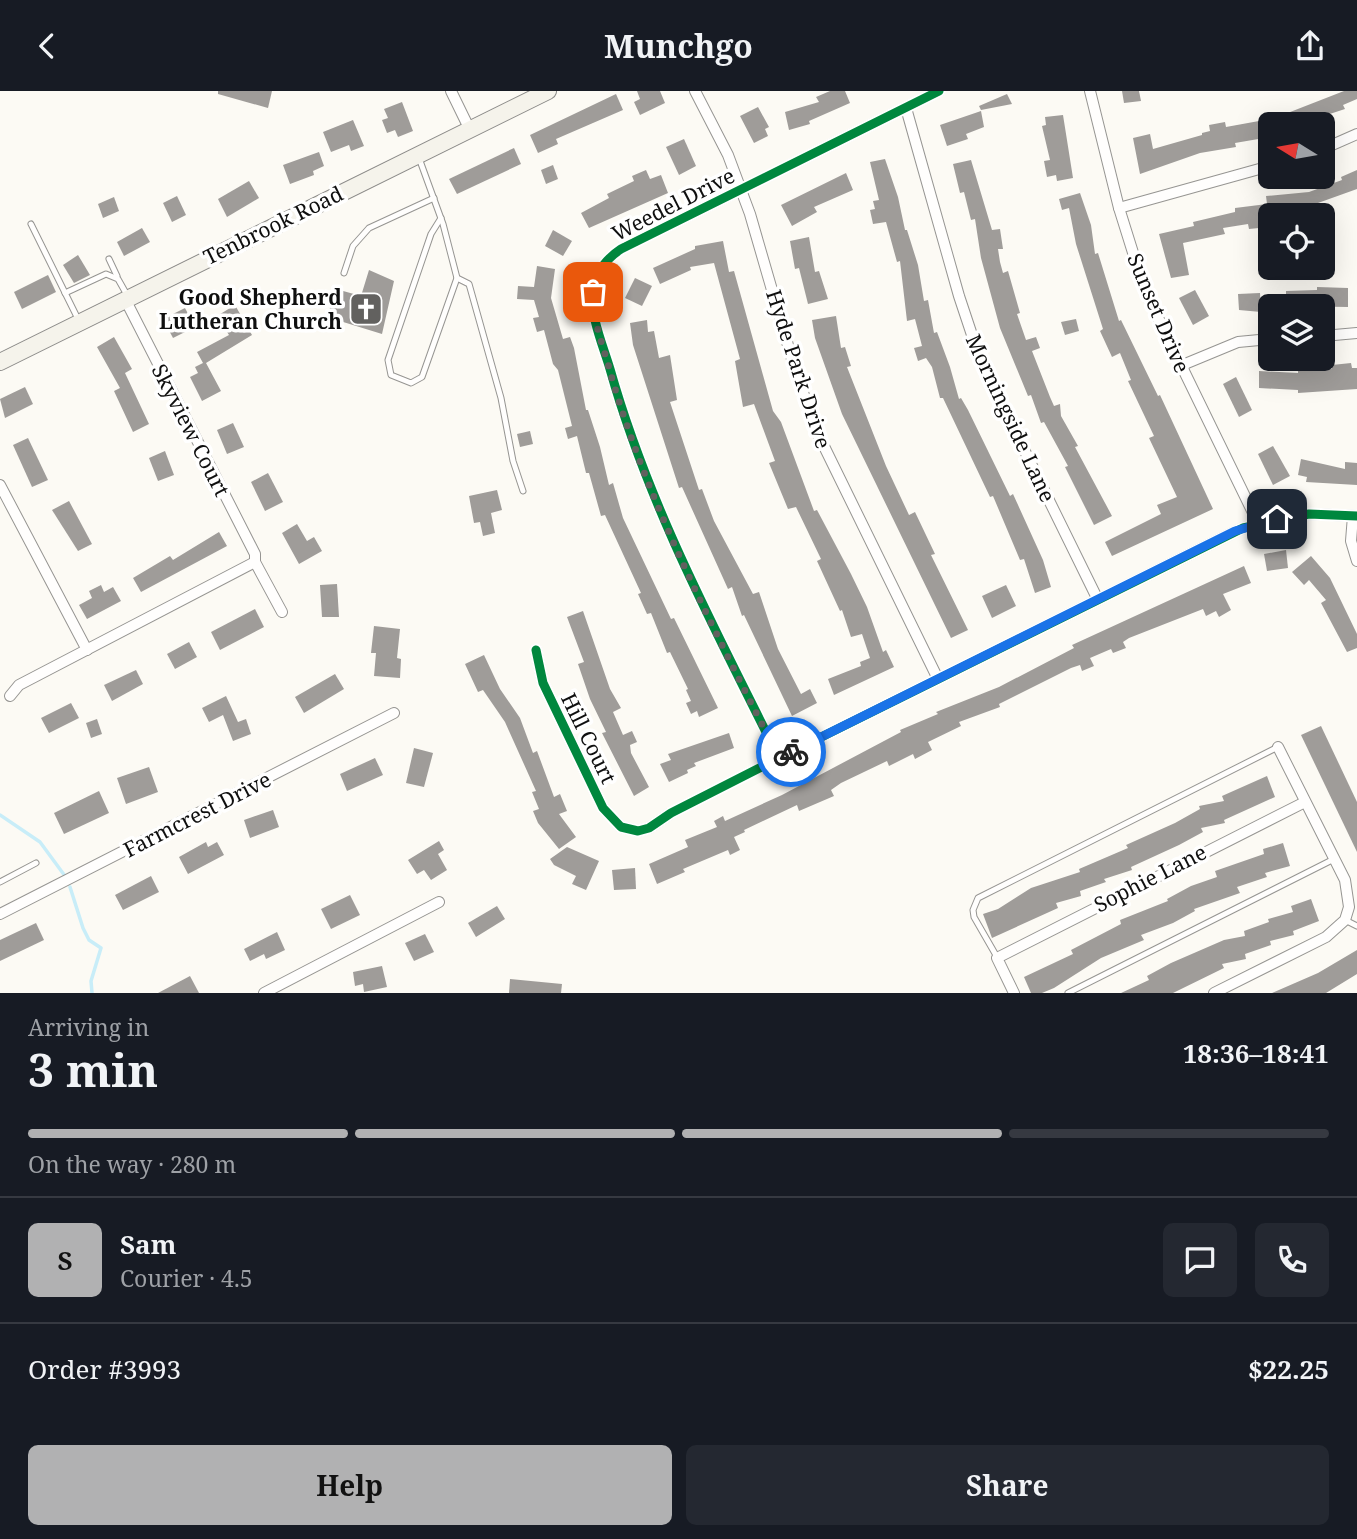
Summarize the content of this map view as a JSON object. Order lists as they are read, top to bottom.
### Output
{
  "streets": {
    "street": [
      "Weedel Drive",
      "Tenbrook Road",
      "Sunset Drive",
      "Hyde Park Drive",
      "Morningside Lane",
      "Skyview Court",
      "Hill Court",
      "Farmcrest Drive",
      "Sophie Lane"
    ]
  },
  "crossings": [
    ["Weedel Drive", "Hyde Park Drive"],
    ["Weedel Drive", "Morningside Lane"],
    ["Weedel Drive", "Hill Court"],
    ["Tenbrook Road", "Skyview Court"]
  ],
  "places": {
    "church": ["Good Shepherd Lutheran Church"]
  },
  "north": "left",
  "page": {
    "header": "Munchgo",
    "heading": ["3 min", "Arriving in", "18:36–18:41"],
    "panel": [
      "Sam",
      "Courier · 4.5",
      "Order #3993",
      "$22.25"
    ],
    "bar": "On the way · 280 m",
    "round": "S",
    "buttons": ["Help", "Share"]
  }
}
